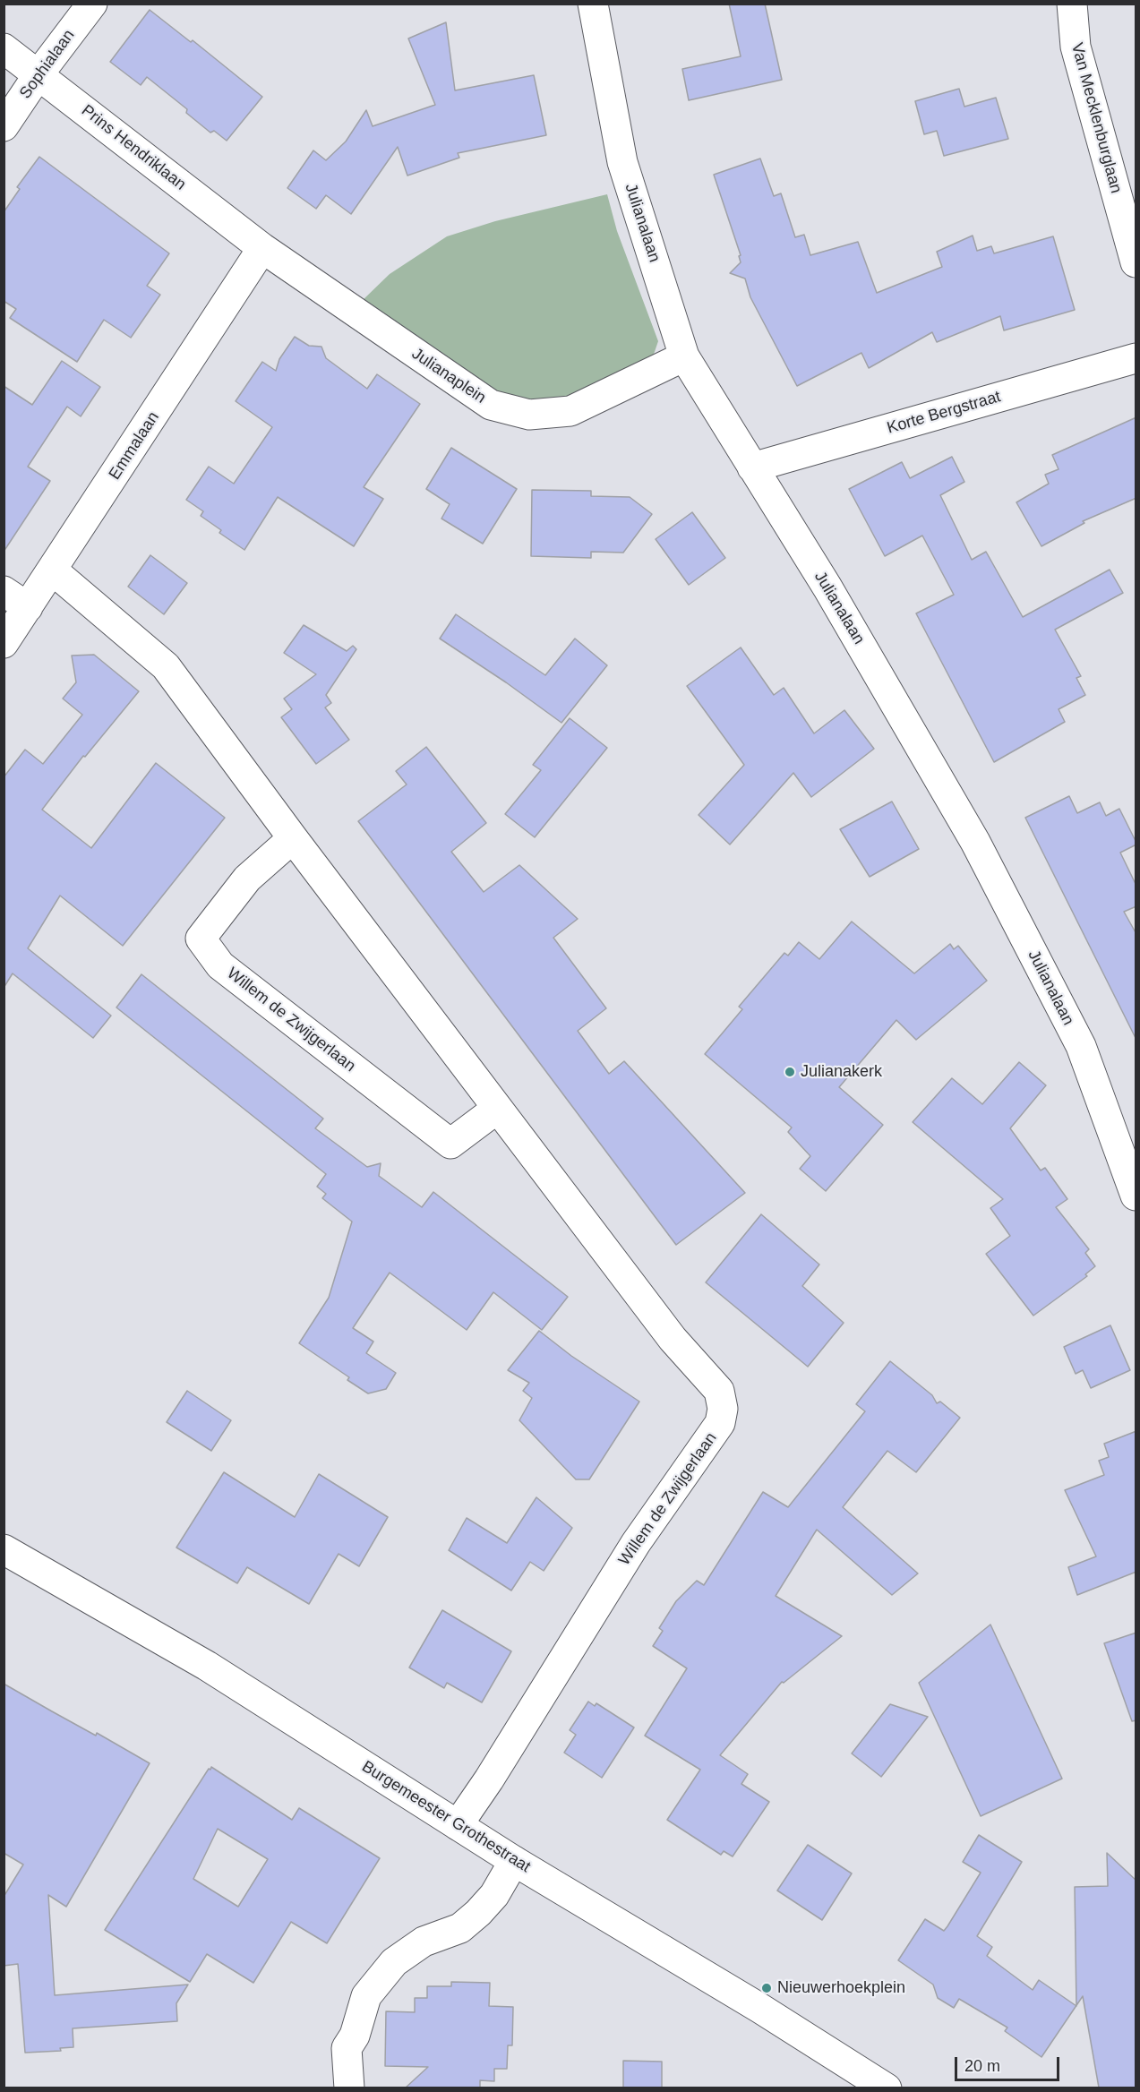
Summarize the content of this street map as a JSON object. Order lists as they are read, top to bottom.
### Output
{
  "streets": {
    "street": [
      "Sophialaan",
      "Van Mecklenburglaan",
      "Prins Hendriklaan",
      "Julianalaan",
      "Julianaplein",
      "Korte Bergstraat",
      "Emmalaan",
      "Willem de Zwijgerlaan",
      "Burgemeester Grothestraat"
    ]
  },
  "crossings": [
    ["Sophialaan", "Prins Hendriklaan"],
    ["Prins Hendriklaan", "Julianaplein"],
    ["Prins Hendriklaan", "Emmalaan"],
    ["Julianalaan", "Julianaplein"],
    ["Julianalaan", "Korte Bergstraat"],
    ["Julianaplein", "Emmalaan"],
    ["Emmalaan", "Willem de Zwijgerlaan"],
    ["Willem de Zwijgerlaan", "Burgemeester Grothestraat"]
  ],
  "places": ["Julianakerk", "Nieuwerhoekplein"],
  "scale_bar": "20 m"
}
